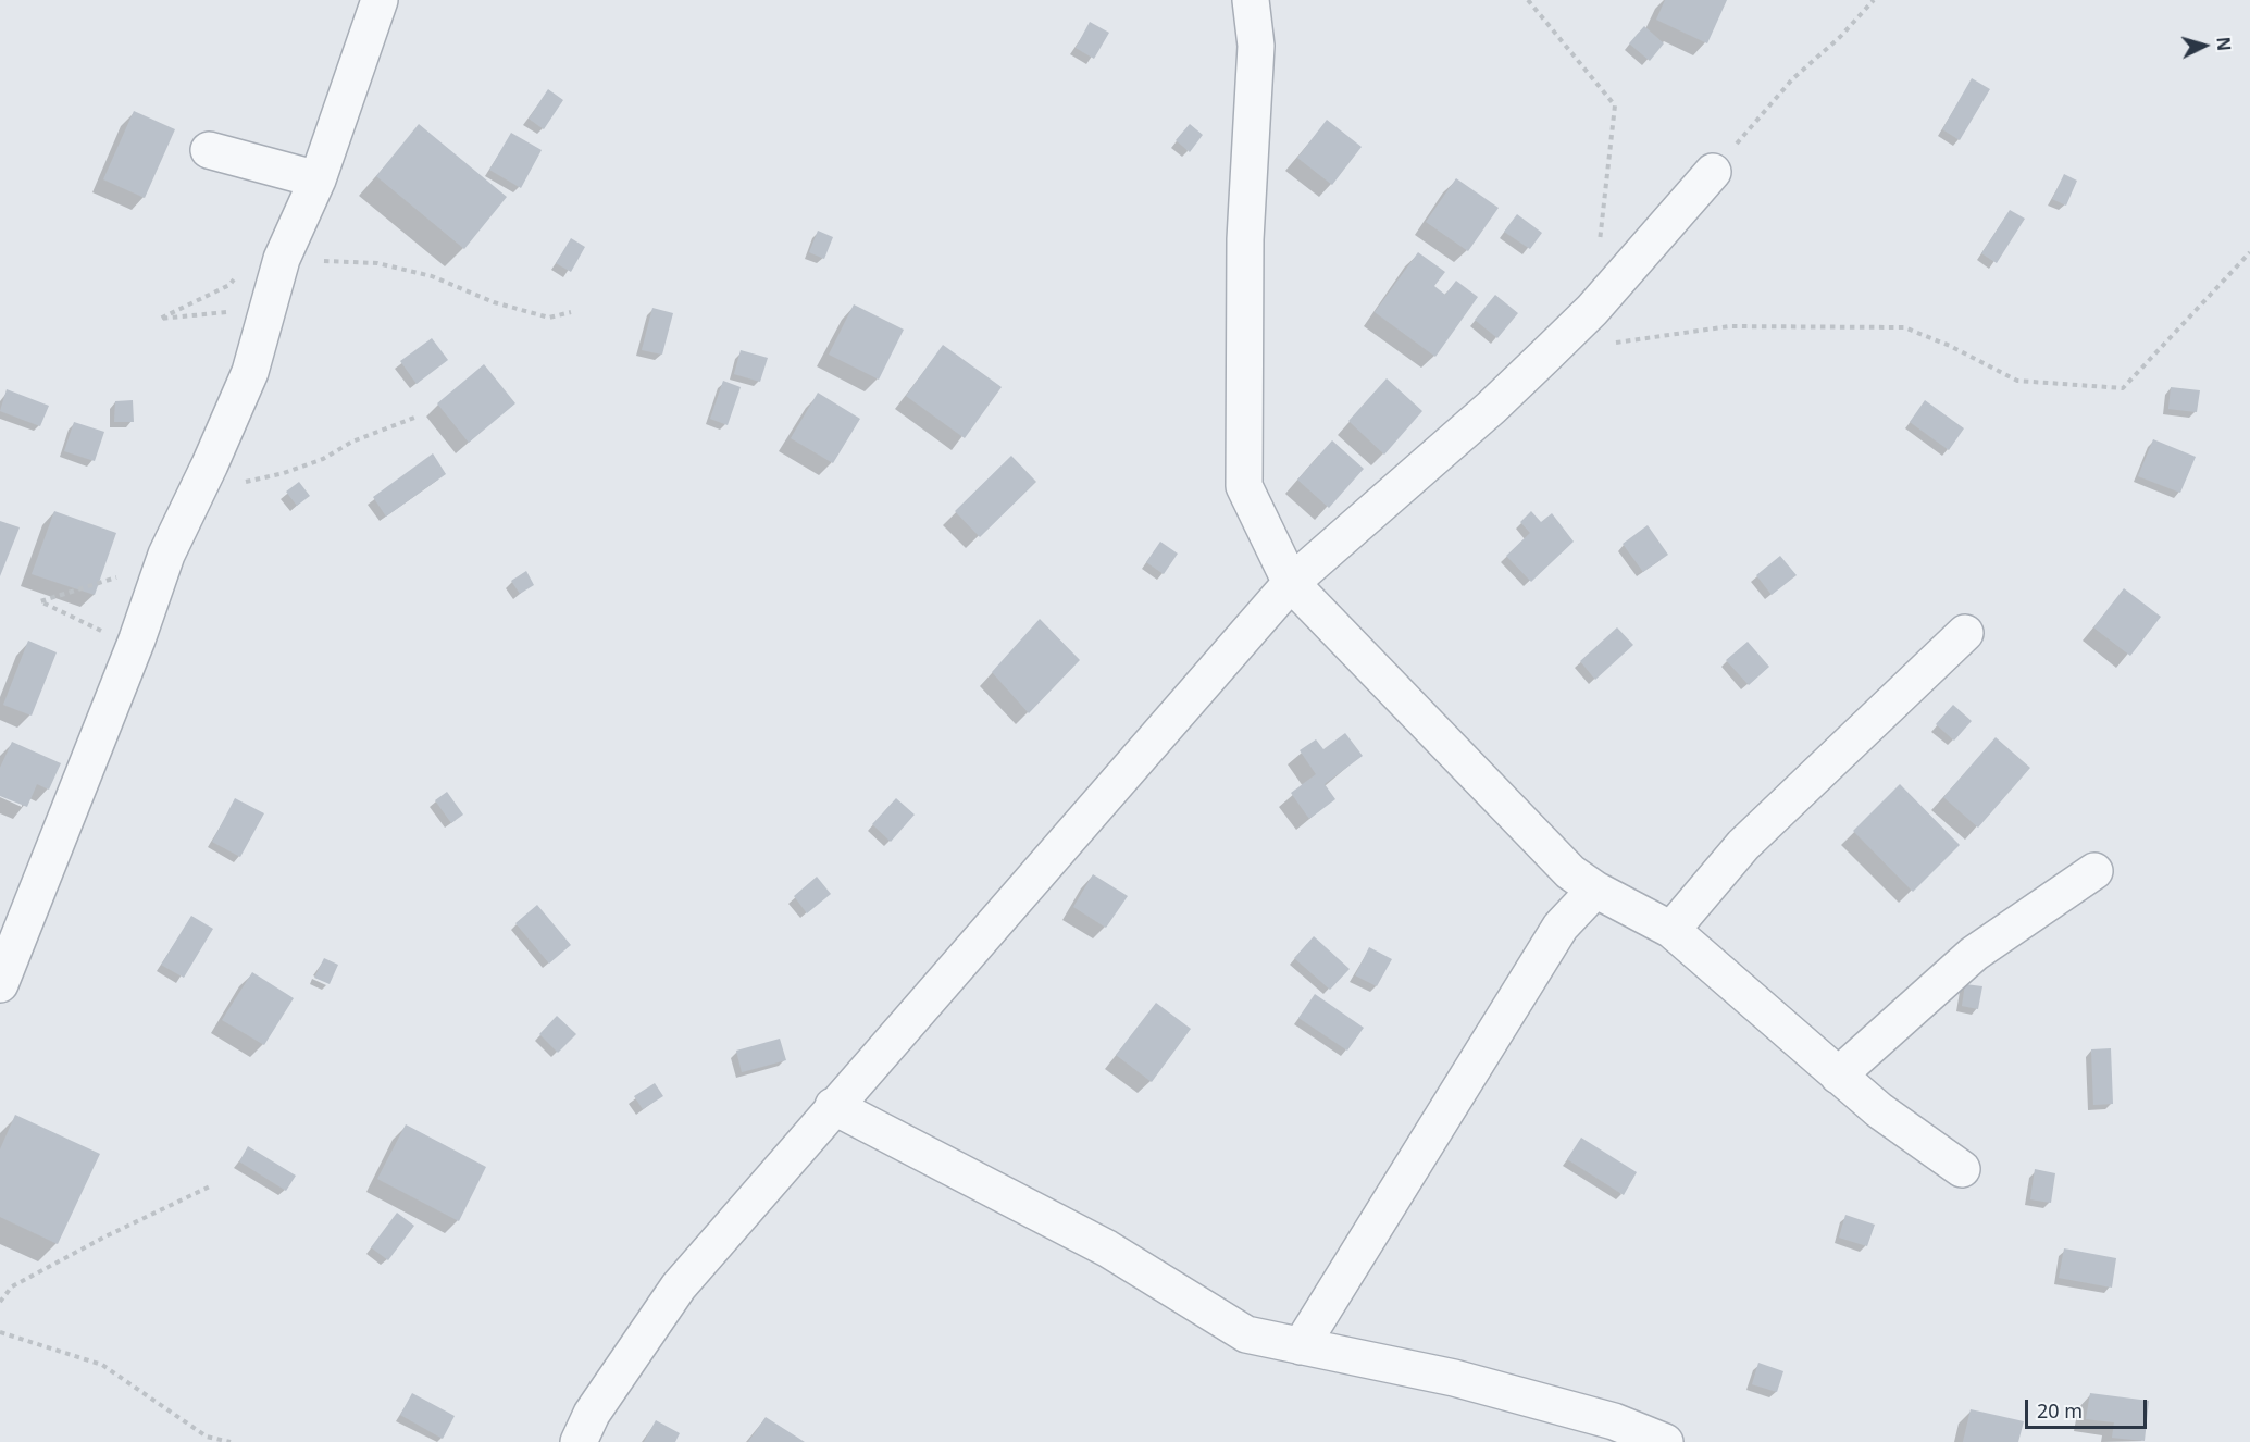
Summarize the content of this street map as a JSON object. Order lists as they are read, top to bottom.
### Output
{
  "scale_bar": "20 m",
  "north": "right"
}
